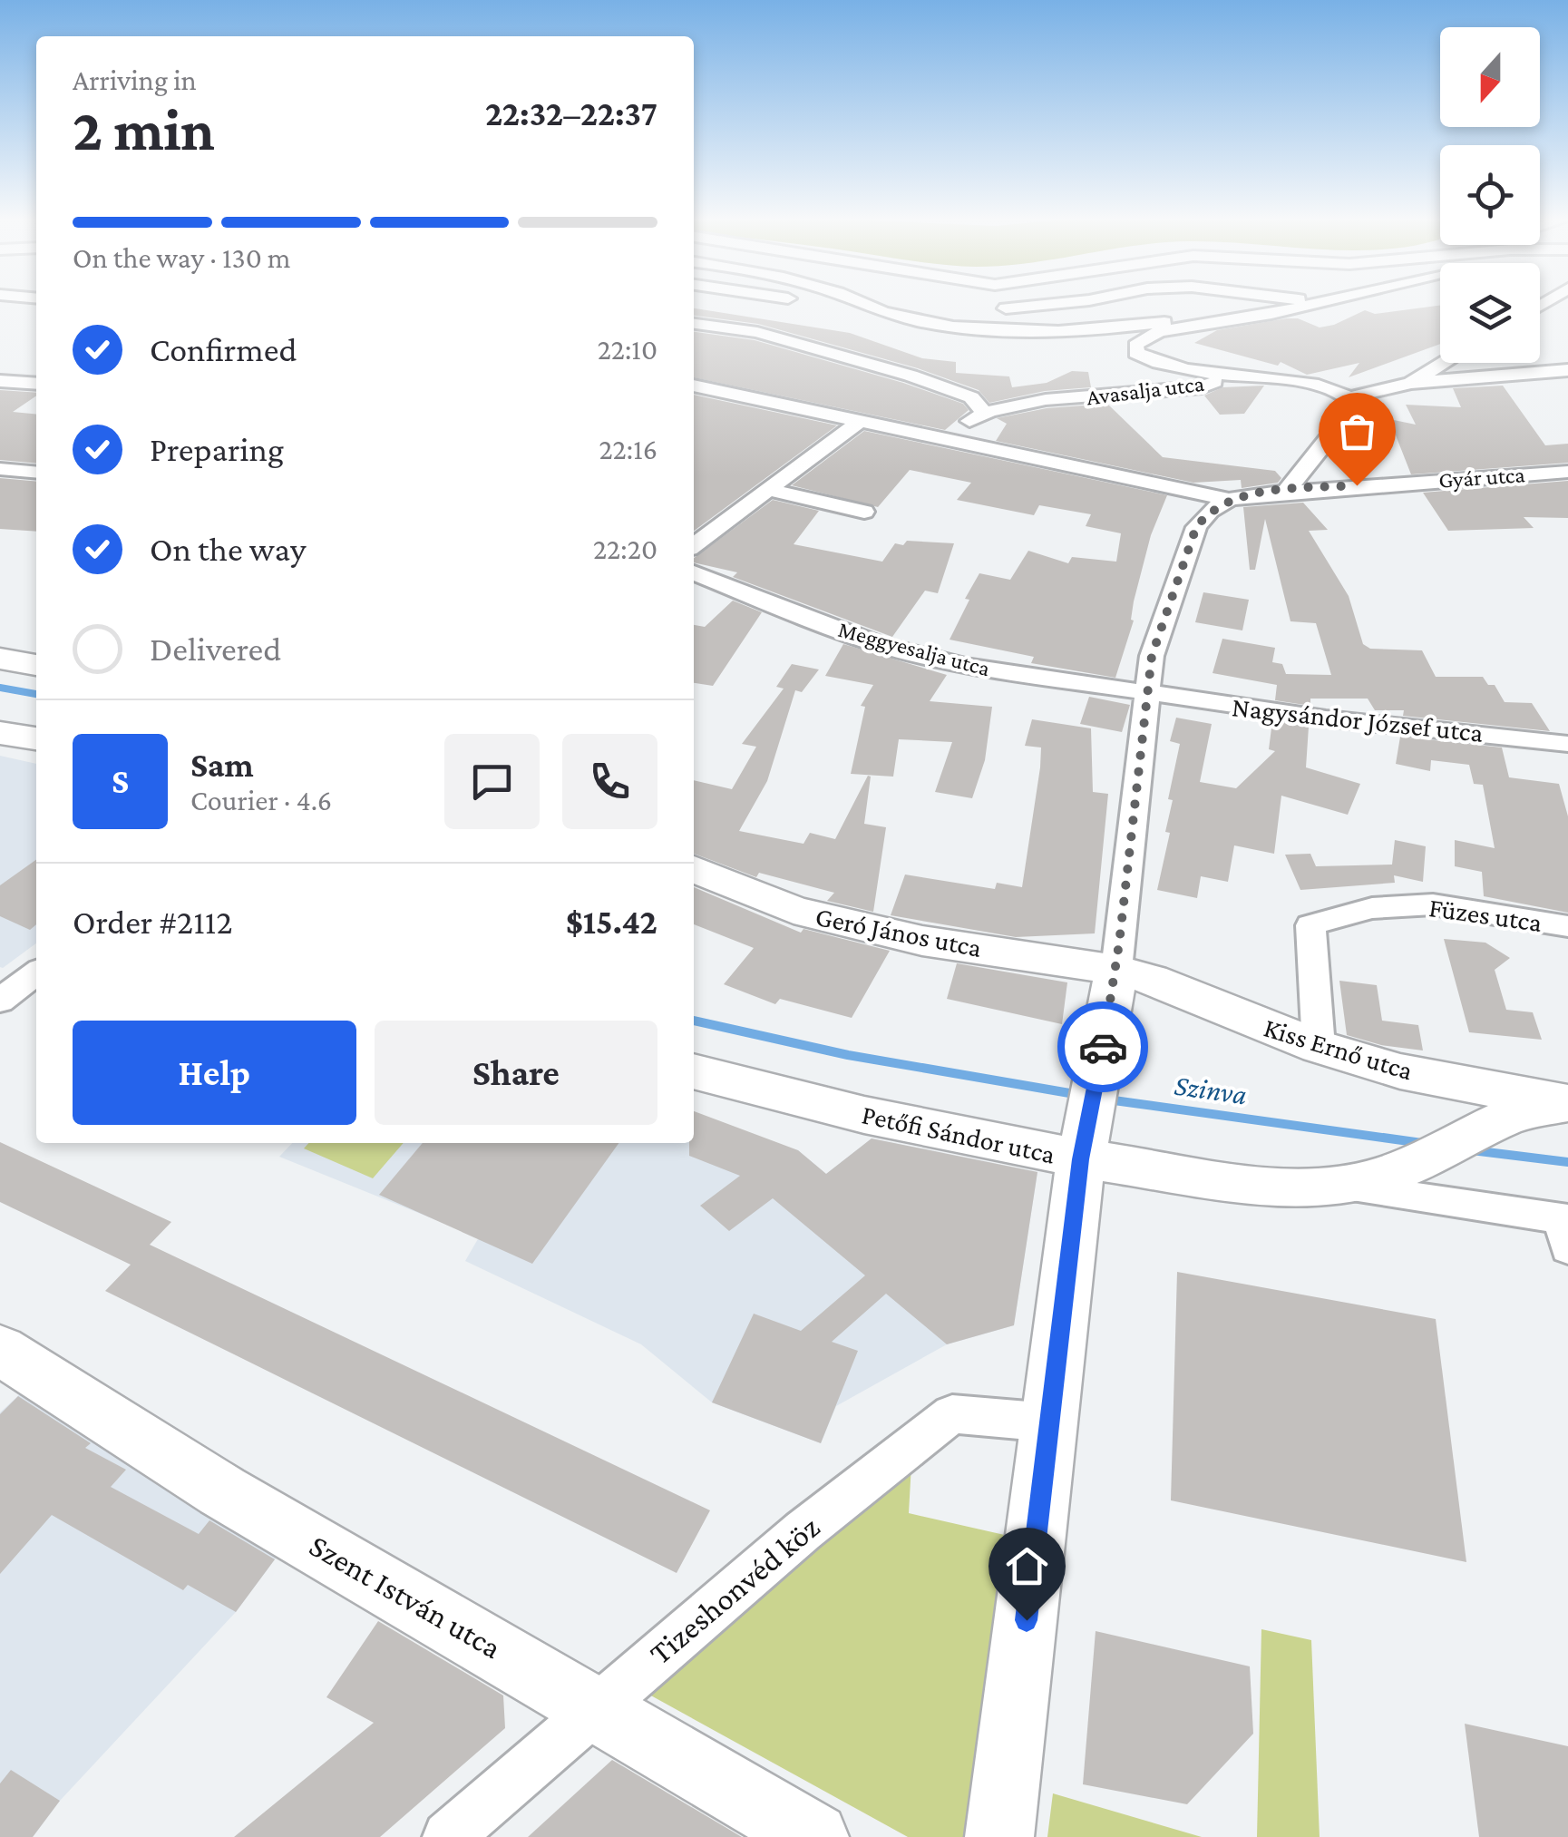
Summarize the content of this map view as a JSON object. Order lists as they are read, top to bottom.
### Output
{
  "streets": {
    "street": [
      "Avasalja utca",
      "Gyár utca",
      "Meggyesalja utca",
      "Nagysándor József utca",
      "Füzes utca",
      "Geró János utca",
      "Kiss Ernő utca",
      "Petőfi Sándor utca",
      "Tizeshonvéd köz",
      "Szent István utca"
    ]
  },
  "crossings": [
    ["Meggyesalja utca", "Nagysándor József utca"],
    ["Füzes utca", "Kiss Ernő utca"],
    ["Geró János utca", "Kiss Ernő utca"],
    ["Kiss Ernő utca", "Petőfi Sándor utca"],
    ["Tizeshonvéd köz", "Szent István utca"]
  ],
  "water": ["Szinva"],
  "north": "bottom",
  "page": {
    "heading": ["2 min", "Arriving in", "22:32–22:37"],
    "panel": [
      "Sam",
      "Courier · 4.6",
      "Order #2112",
      "$15.42"
    ],
    "bar": "On the way · 130 m",
    "list": [
      ["Confirmed", "22:10"],
      ["Preparing", "22:16"],
      ["On the way", "22:20"],
      "Delivered"
    ],
    "round": "S",
    "buttons": ["Help", "Share"]
  }
}
